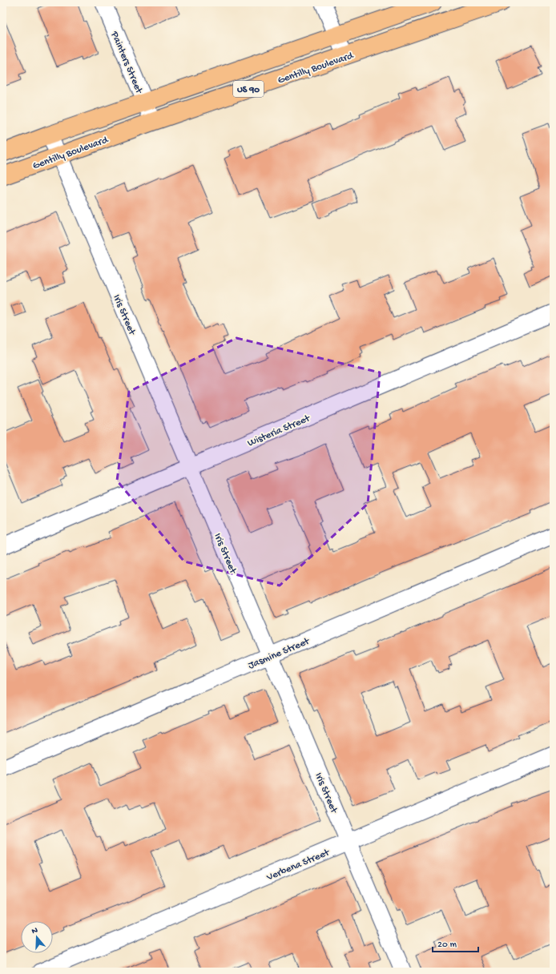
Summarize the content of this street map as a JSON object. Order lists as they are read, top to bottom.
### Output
{
  "streets": {
    "main road": ["Gentilly Boulevard", "US 90"],
    "street": [
      "Painters Street",
      "Iris Street",
      "Wisteria Street",
      "Jasmine Street",
      "Verbena Street"
    ]
  },
  "crossings": [
    ["Painters Street", "Gentilly Boulevard"],
    ["Gentilly Boulevard", "Iris Street"],
    ["Iris Street", "Wisteria Street"],
    ["Iris Street", "Jasmine Street"],
    ["Iris Street", "Verbena Street"]
  ],
  "scale_bar": "20 m",
  "north": "top"
}
